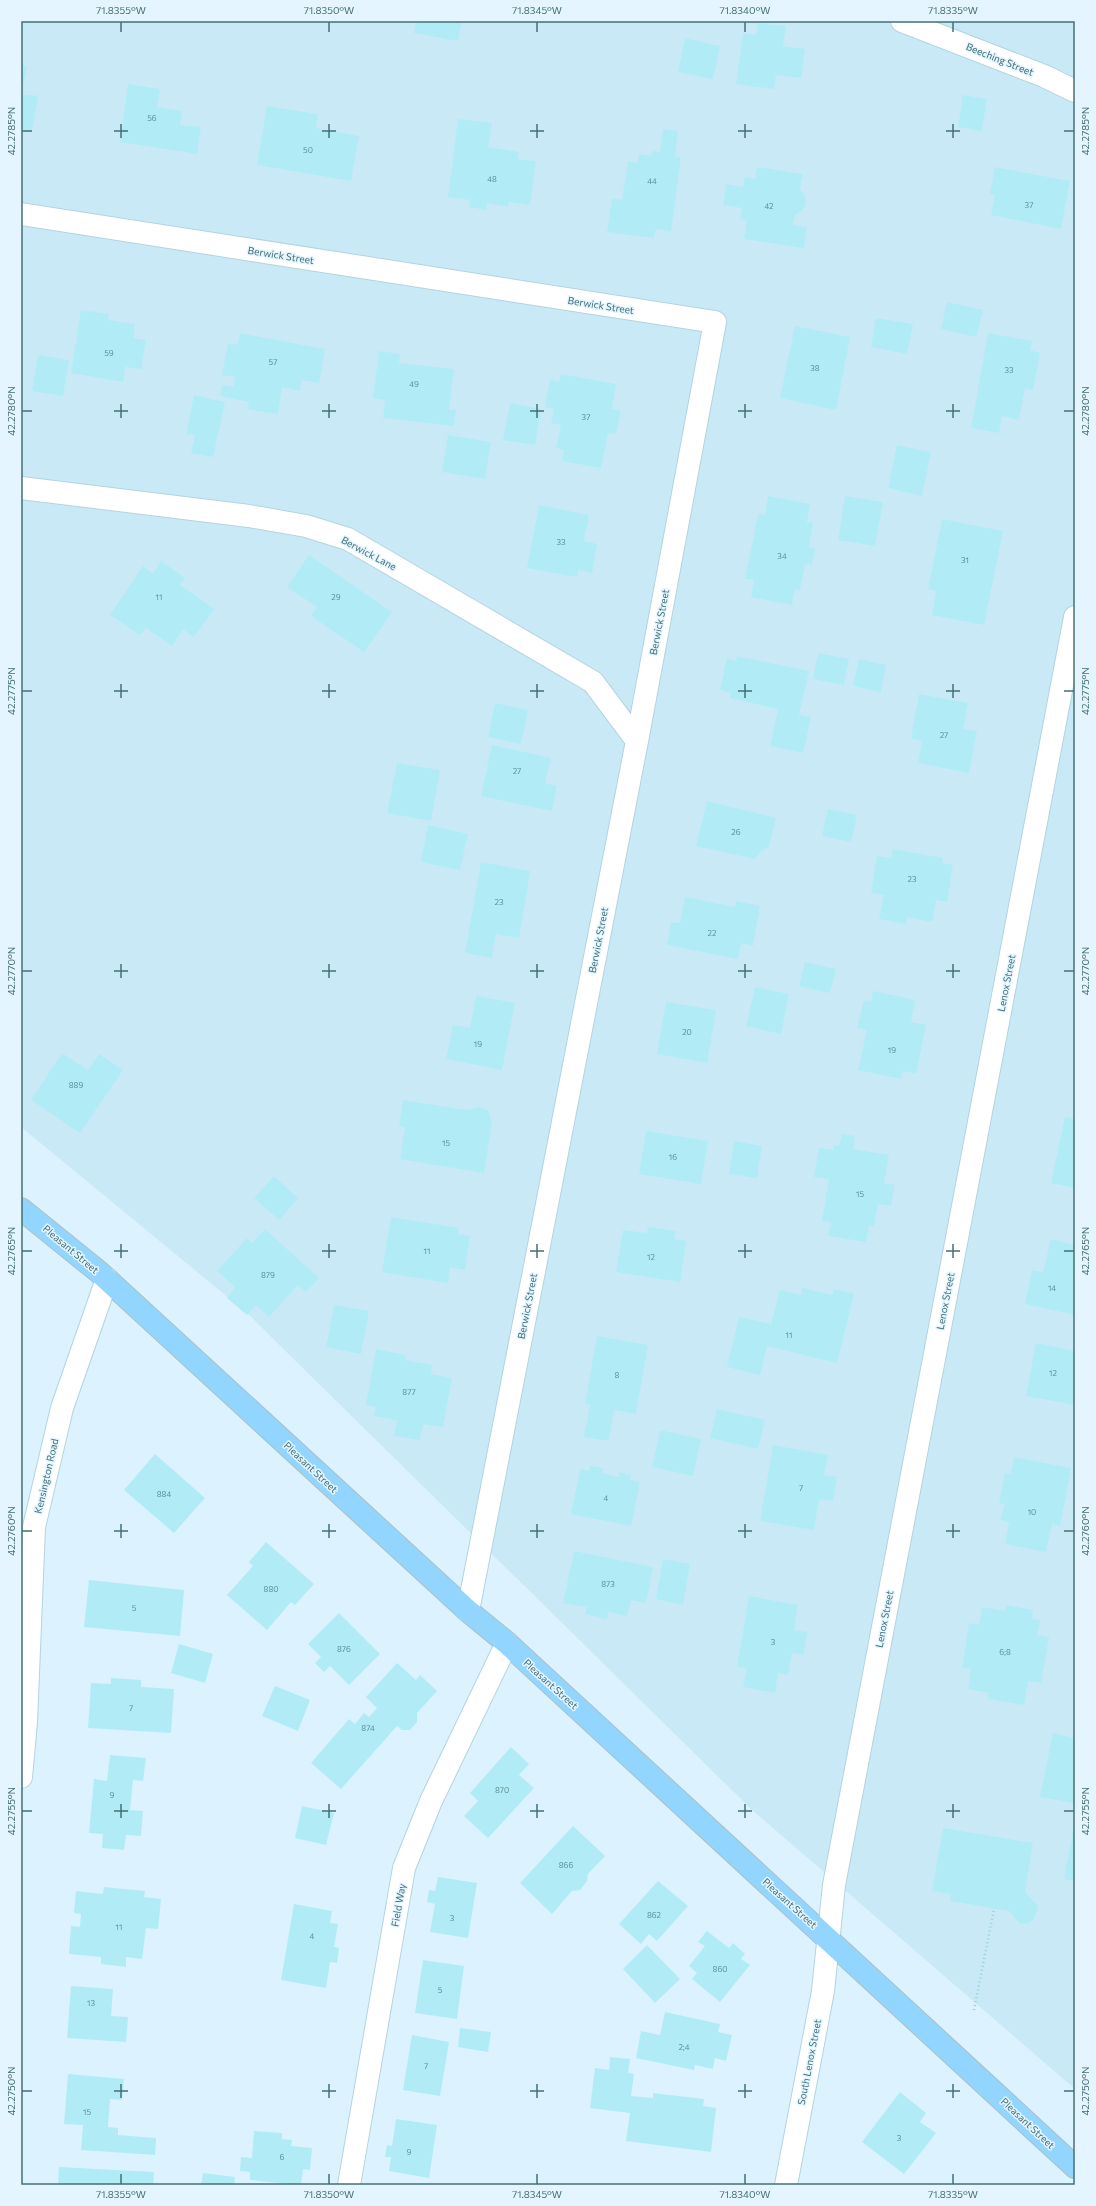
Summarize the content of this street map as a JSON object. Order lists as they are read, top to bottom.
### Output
{
  "streets": {
    "main road": ["Pleasant Street"],
    "street": [
      "Beeching Street",
      "Berwick Street",
      "Berwick Lane",
      "Lenox Street",
      "Kensington Road",
      "Field Way",
      "South Lenox Street"
    ]
  },
  "crossings": [
    ["Berwick Street", "Berwick Lane"],
    ["Berwick Street", "Pleasant Street"],
    ["Lenox Street", "Pleasant Street"],
    ["Lenox Street", "South Lenox Street"],
    ["Pleasant Street", "Kensington Road"],
    ["Pleasant Street", "Field Way"],
    ["Pleasant Street", "South Lenox Street"]
  ],
  "house_numbers": [
    "56",
    "50",
    "48",
    "44",
    "37",
    "42",
    "59",
    "57",
    "38",
    "33",
    "49",
    "37",
    "33",
    "34",
    "31",
    "11",
    "29",
    "27",
    "27",
    "26",
    "23",
    "23",
    "22",
    "20",
    "19",
    "19",
    "889",
    "15",
    "16",
    "15",
    "11",
    "12",
    "879",
    "14",
    "11",
    "12",
    "8",
    "877",
    "7",
    "884",
    "4",
    "10",
    "873",
    "880",
    "5",
    "3",
    "876",
    "6;8",
    "7",
    "874",
    "870",
    "9",
    "866",
    "862",
    "3",
    "11",
    "4",
    "860",
    "5",
    "13",
    "2;4",
    "7",
    "15",
    "3",
    "9",
    "6"
  ],
  "coordinates": [
    "71.8355°W",
    "71.8350°W",
    "71.8345°W",
    "71.8340°W",
    "71.8335°W",
    "42.2785°N",
    "42.2780°N",
    "42.2775°N",
    "42.2770°N",
    "42.2765°N",
    "42.2760°N",
    "42.2755°N",
    "42.2750°N"
  ]
}
